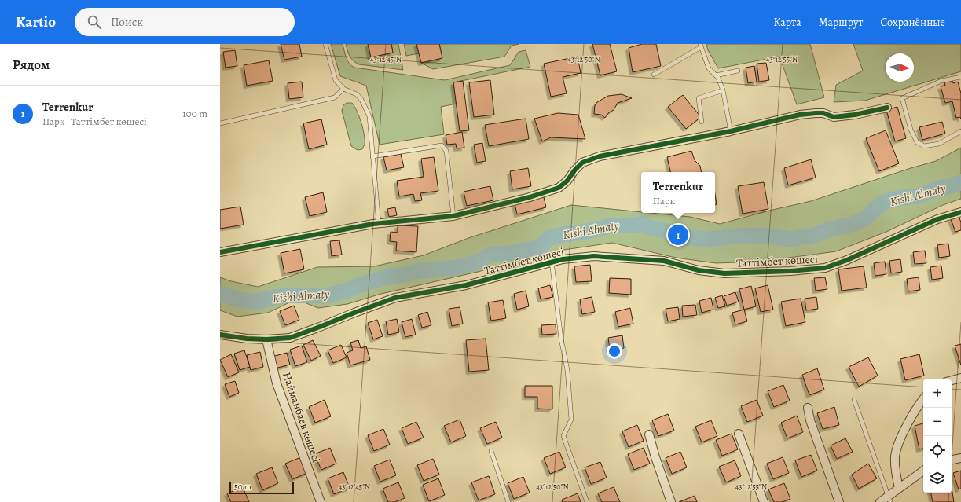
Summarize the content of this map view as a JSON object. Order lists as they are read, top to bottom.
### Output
{
  "streets": {
    "street": ["Таттімбет көшесі", "Найманбаев көшесі"]
  },
  "crossings": [
    ["Таттімбет көшесі", "Найманбаев көшесі"]
  ],
  "water": ["Kіshі Almaty"],
  "scale_bar": "50 m",
  "north": "right",
  "page": {
    "header": "Kartio",
    "search": "Поиск",
    "nav": ["Карта", "Маршрут", "Сохранённые"],
    "heading": "Рядом",
    "list": [
      {
        "mark": "1",
        "name": "Terrenkur",
        "note": "Парк · Таттімбет көшесі",
        "value": "100 m"
      }
    ],
    "popup": ["Terrenkur", "Парк"],
    "pins": "1",
    "map_buttons": ["+", "−"],
    "scale": "50 m"
  },
  "coordinates": ["43°12'45\"N", "43°12'50\"N", "43°12'55\"N"]
}
